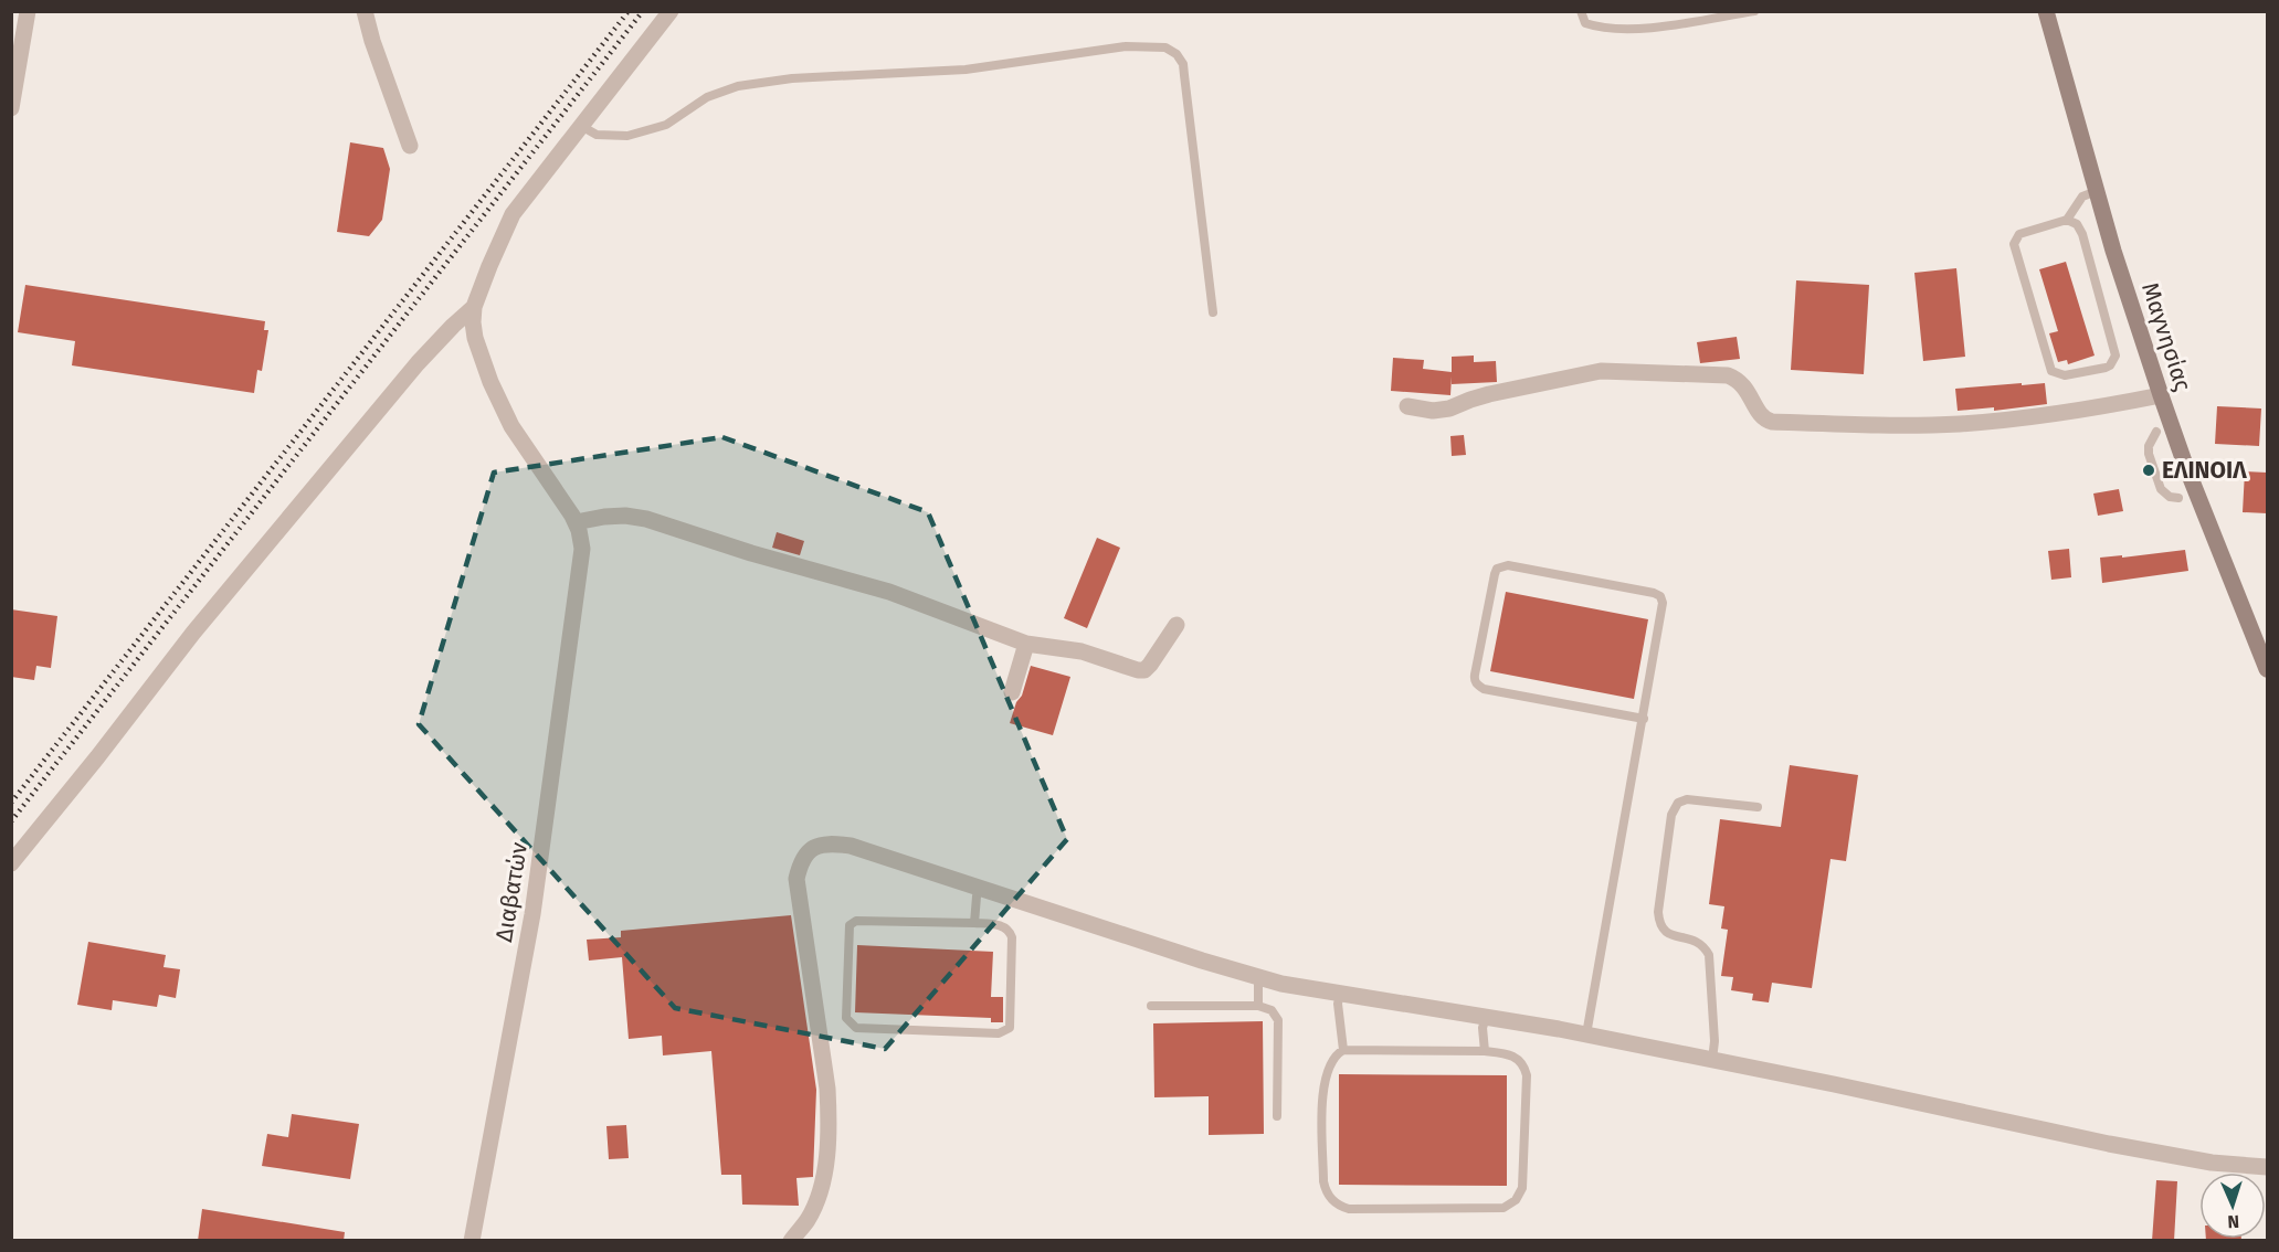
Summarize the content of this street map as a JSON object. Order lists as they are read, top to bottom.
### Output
{
  "streets": {
    "street": ["Μαγνησίας", "Διαβατών"]
  },
  "places": ["ΕΛΙΝΟΙΛ"],
  "north": "bottom"
}
